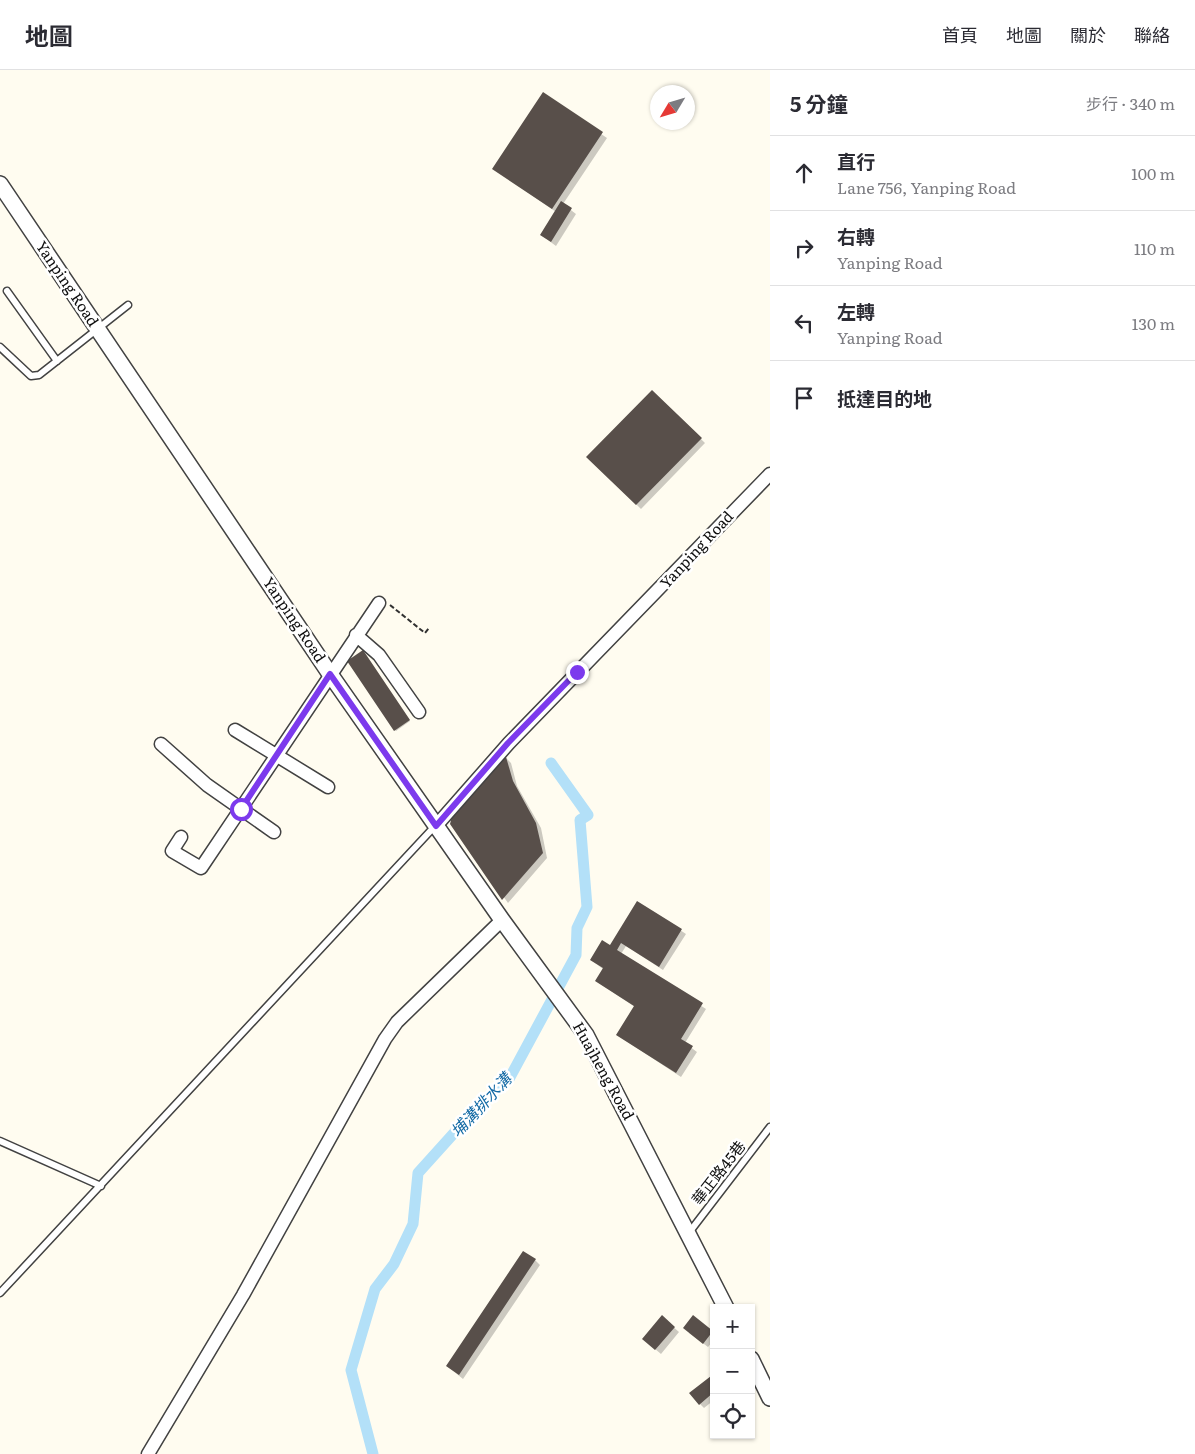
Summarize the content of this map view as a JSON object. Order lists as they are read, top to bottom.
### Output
{
  "streets": {
    "street": ["Yanping Road", "Huajheng Road"],
    "lane": ["華正路45巷"]
  },
  "crossings": [
    ["Yanping Road", "Huajheng Road"],
    ["Huajheng Road", "華正路45巷"]
  ],
  "water": ["埔溝排水溝"],
  "north": "bottom left",
  "page": {
    "header": "地圖",
    "nav": [
      "首頁",
      "地圖",
      "關於",
      "聯絡"
    ],
    "heading": ["5 分鐘", "步行 · 340 m"],
    "list": [
      ["直行", "Lane 756, Yanping Road", "100 m"],
      ["右轉", "Yanping Road", "110 m"],
      ["左轉", "Yanping Road", "130 m"],
      "抵達目的地"
    ],
    "map_buttons": ["+", "−"]
  }
}
